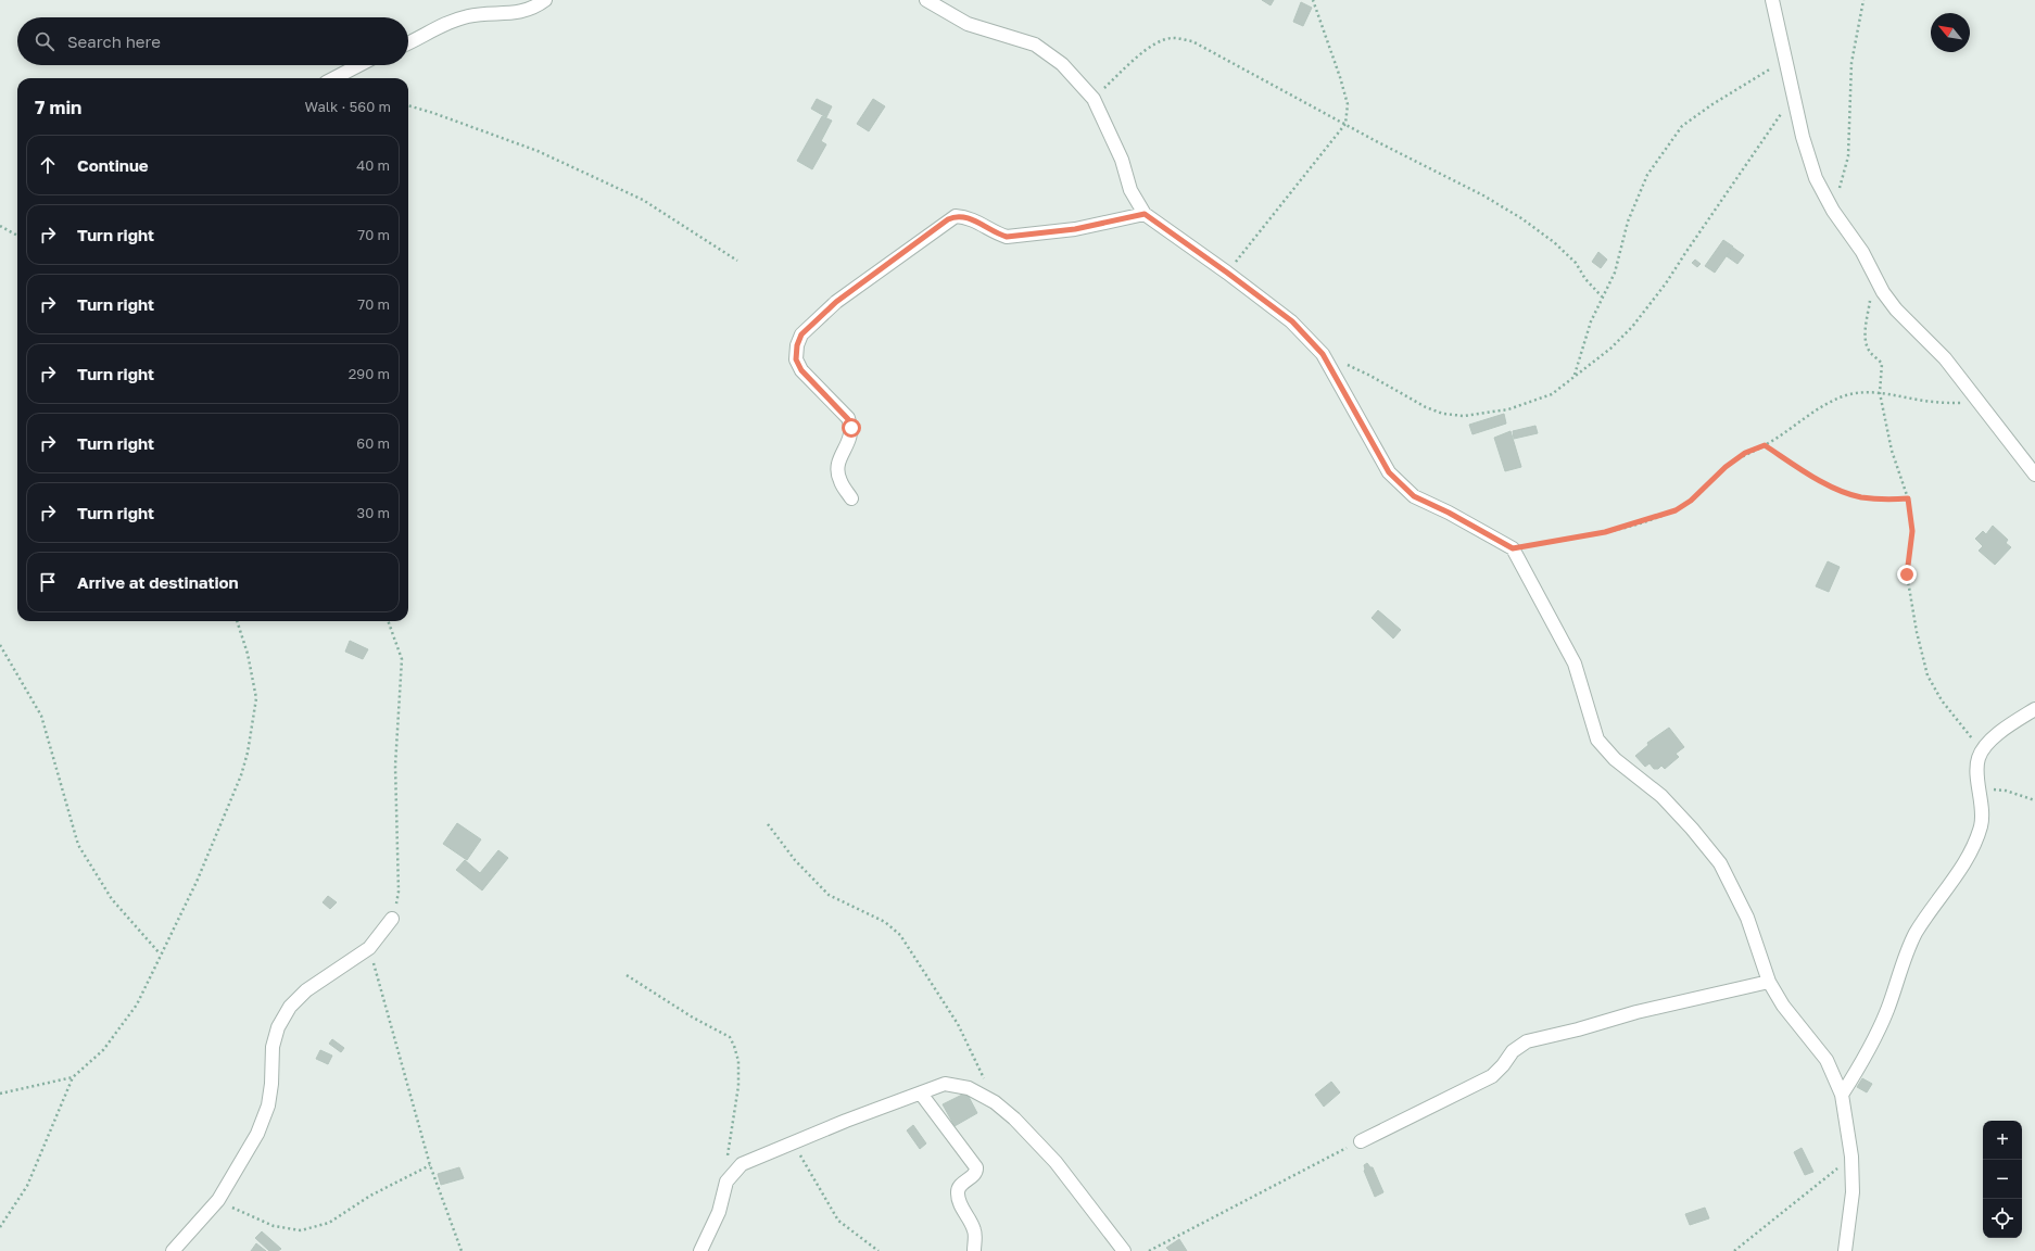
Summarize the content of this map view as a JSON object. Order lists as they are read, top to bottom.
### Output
{
  "north": "top left",
  "page": {
    "search": "Search here",
    "heading": ["7 min", "Walk · 560 m"],
    "list": [
      ["Continue", "40 m"],
      ["Turn right", "70 m"],
      ["Turn right", "70 m"],
      ["Turn right", "290 m"],
      ["Turn right", "60 m"],
      ["Turn right", "30 m"],
      "Arrive at destination"
    ],
    "map_buttons": ["+", "−"]
  }
}
